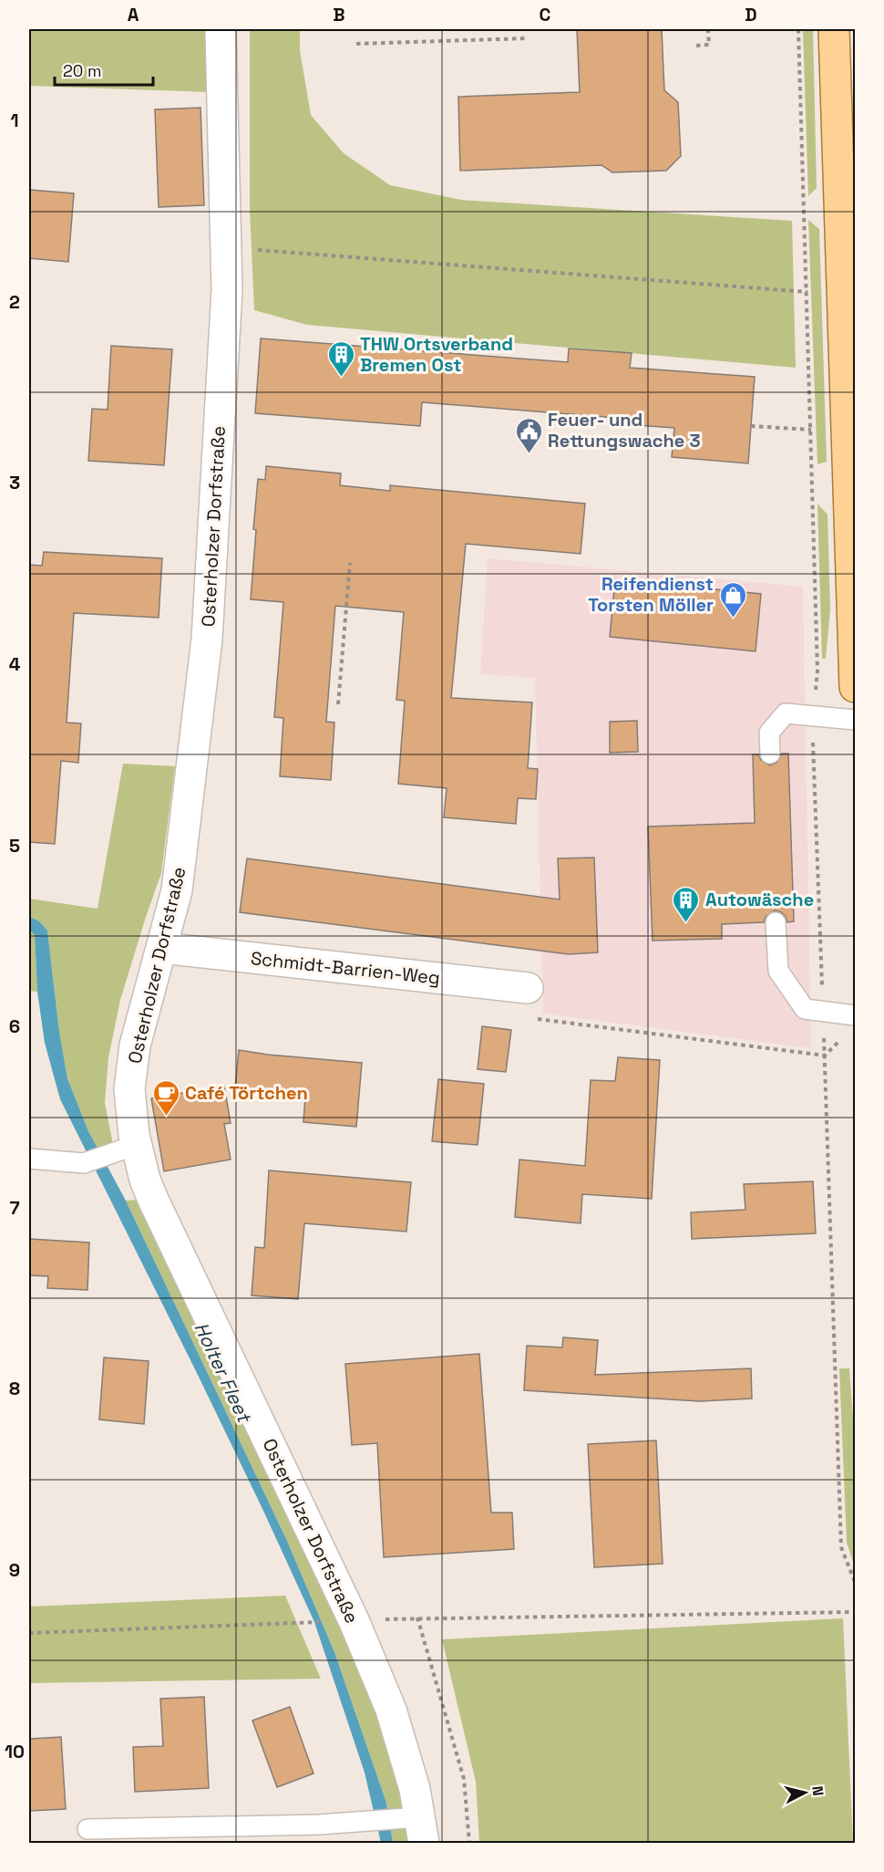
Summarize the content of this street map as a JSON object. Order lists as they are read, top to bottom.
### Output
{
  "streets": {
    "street": ["Osterholzer Dorfstraße", "Schmidt-Barrien-Weg"]
  },
  "crossings": [
    ["Osterholzer Dorfstraße", "Schmidt-Barrien-Weg"]
  ],
  "water": ["Holter Fleet"],
  "places": {
    "building": ["THW Ortsverband Bremen Ost", "Autowäsche"],
    "public building": ["Feuer- und Rettungswache 3"],
    "shop": ["Reifendienst Torsten Möller"],
    "cafe": ["Café Törtchen"]
  },
  "scale_bar": "20 m",
  "north": "right",
  "grid": {
    "columns": [
      "A",
      "B",
      "C",
      "D"
    ],
    "rows": [
      "1",
      "2",
      "3",
      "4",
      "5",
      "6",
      "7",
      "8",
      "9",
      "10"
    ]
  }
}
